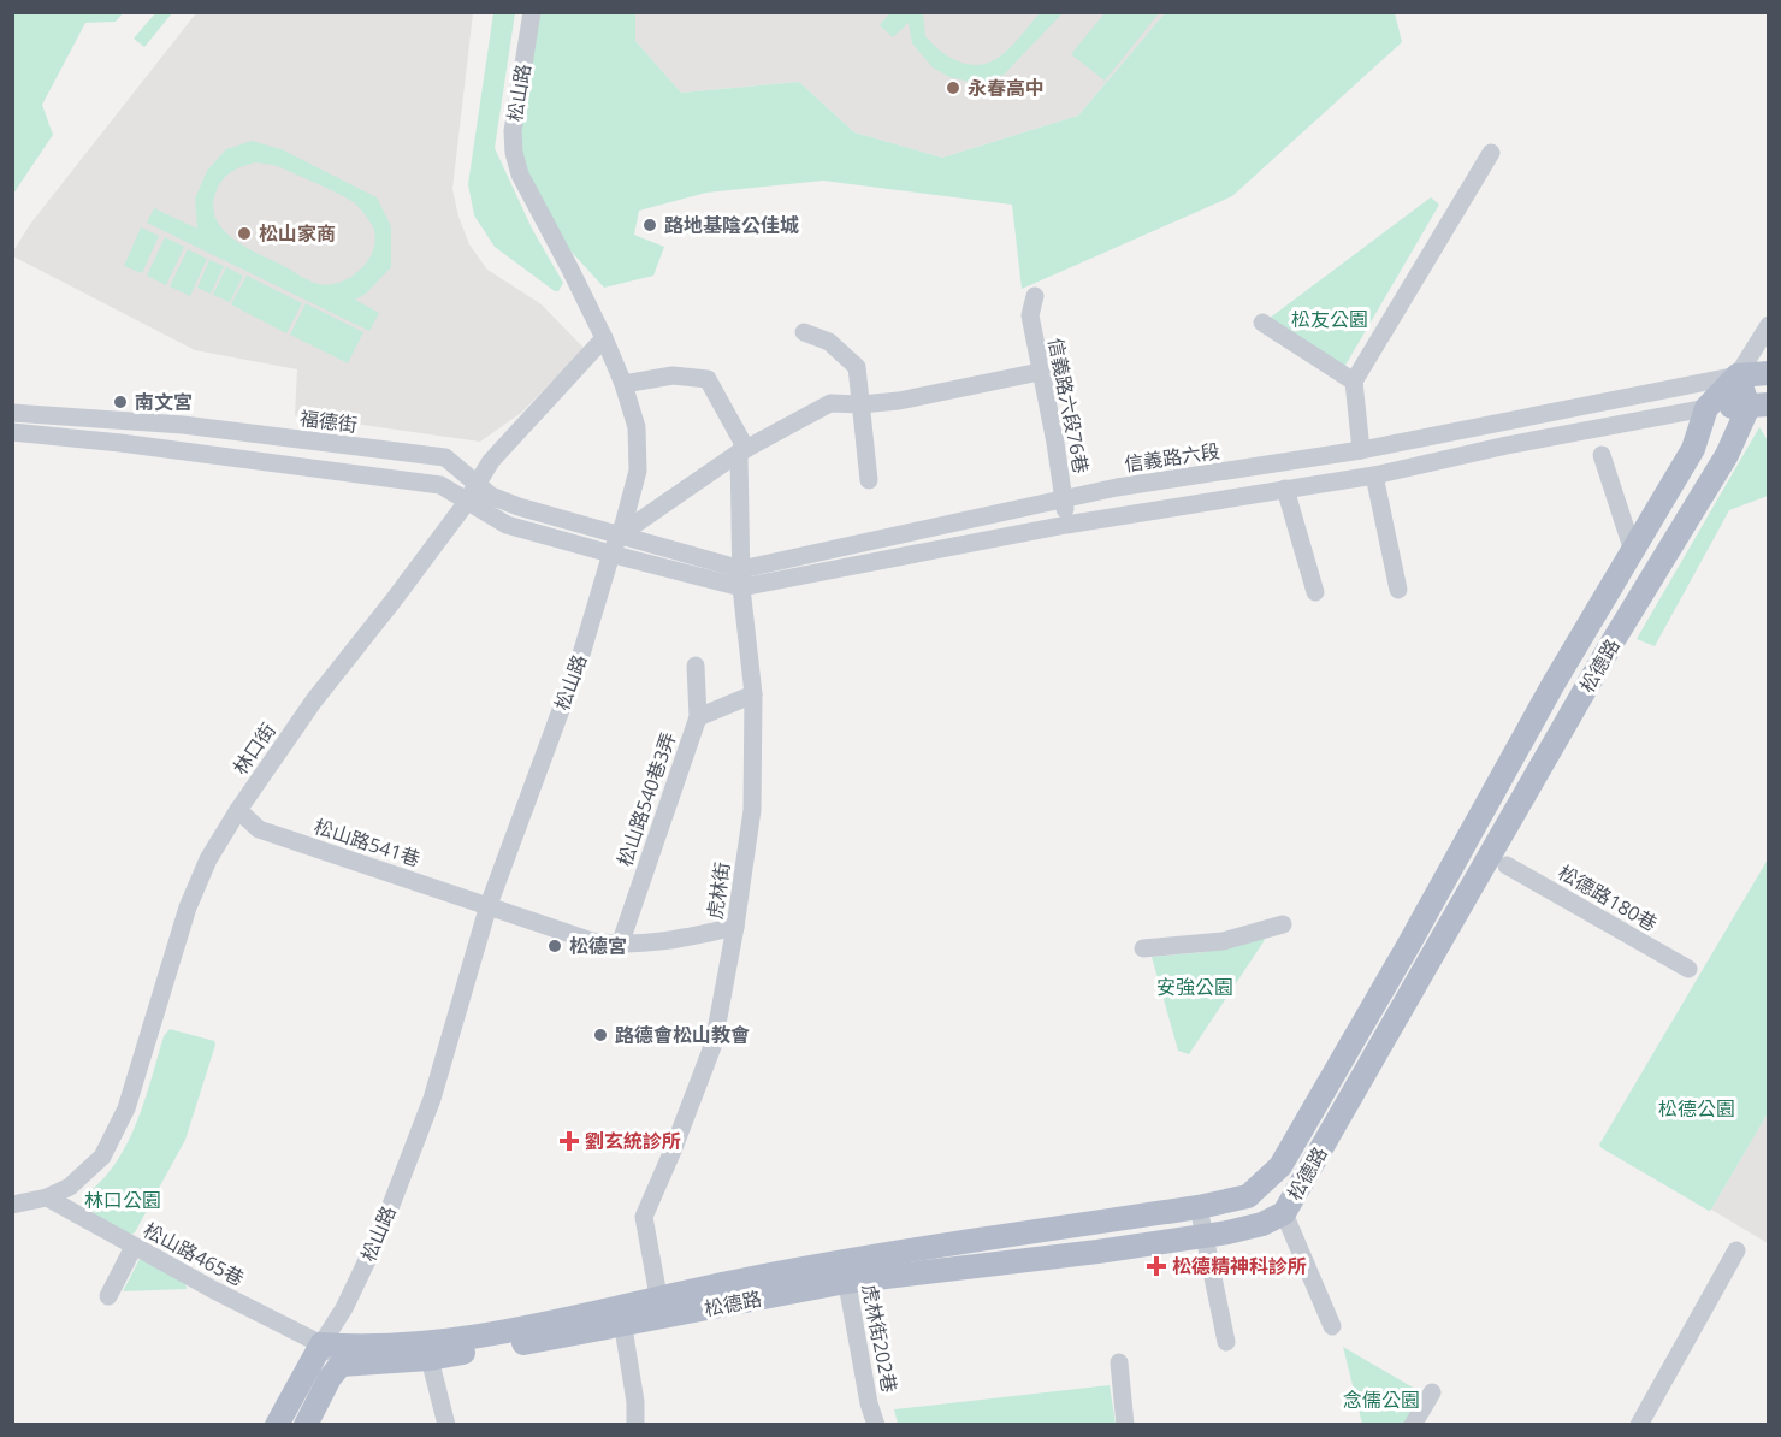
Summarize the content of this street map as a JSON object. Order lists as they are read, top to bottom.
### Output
{
  "streets": {
    "main road": ["松山路", "松德路"],
    "street": [
      "信義路六段76巷",
      "福德街",
      "信義路六段",
      "林口街",
      "松山路540巷3弄",
      "松山路541巷",
      "虎林街",
      "松德路180巷",
      "松山路465巷",
      "虎林街202巷"
    ]
  },
  "crossings": [
    ["松山路", "福德街"],
    ["松山路", "信義路六段"],
    ["松山路", "松德路"],
    ["松山路", "林口街"],
    ["松山路", "松山路541巷"],
    ["松山路", "松山路465巷"],
    ["信義路六段76巷", "信義路六段"],
    ["福德街", "信義路六段"],
    ["福德街", "林口街"],
    ["信義路六段", "松德路"],
    ["信義路六段", "虎林街"],
    ["松德路", "虎林街"],
    ["松德路", "松山路465巷"],
    ["松德路", "虎林街202巷"],
    ["林口街", "松山路541巷"],
    ["林口街", "松山路465巷"],
    ["松山路540巷3弄", "松山路541巷"],
    ["松山路541巷", "虎林街"]
  ],
  "parks": [
    "松友公園",
    "安強公園",
    "松德公園",
    "林口公園",
    "念儒公園"
  ],
  "places": {
    "other": [
      "永春高中",
      "路地基陰公佳城",
      "松山家商",
      "南文宮",
      "松德宮",
      "路德會松山教會"
    ],
    "health": ["劉玄統診所", "松德精神科診所"]
  }
}
